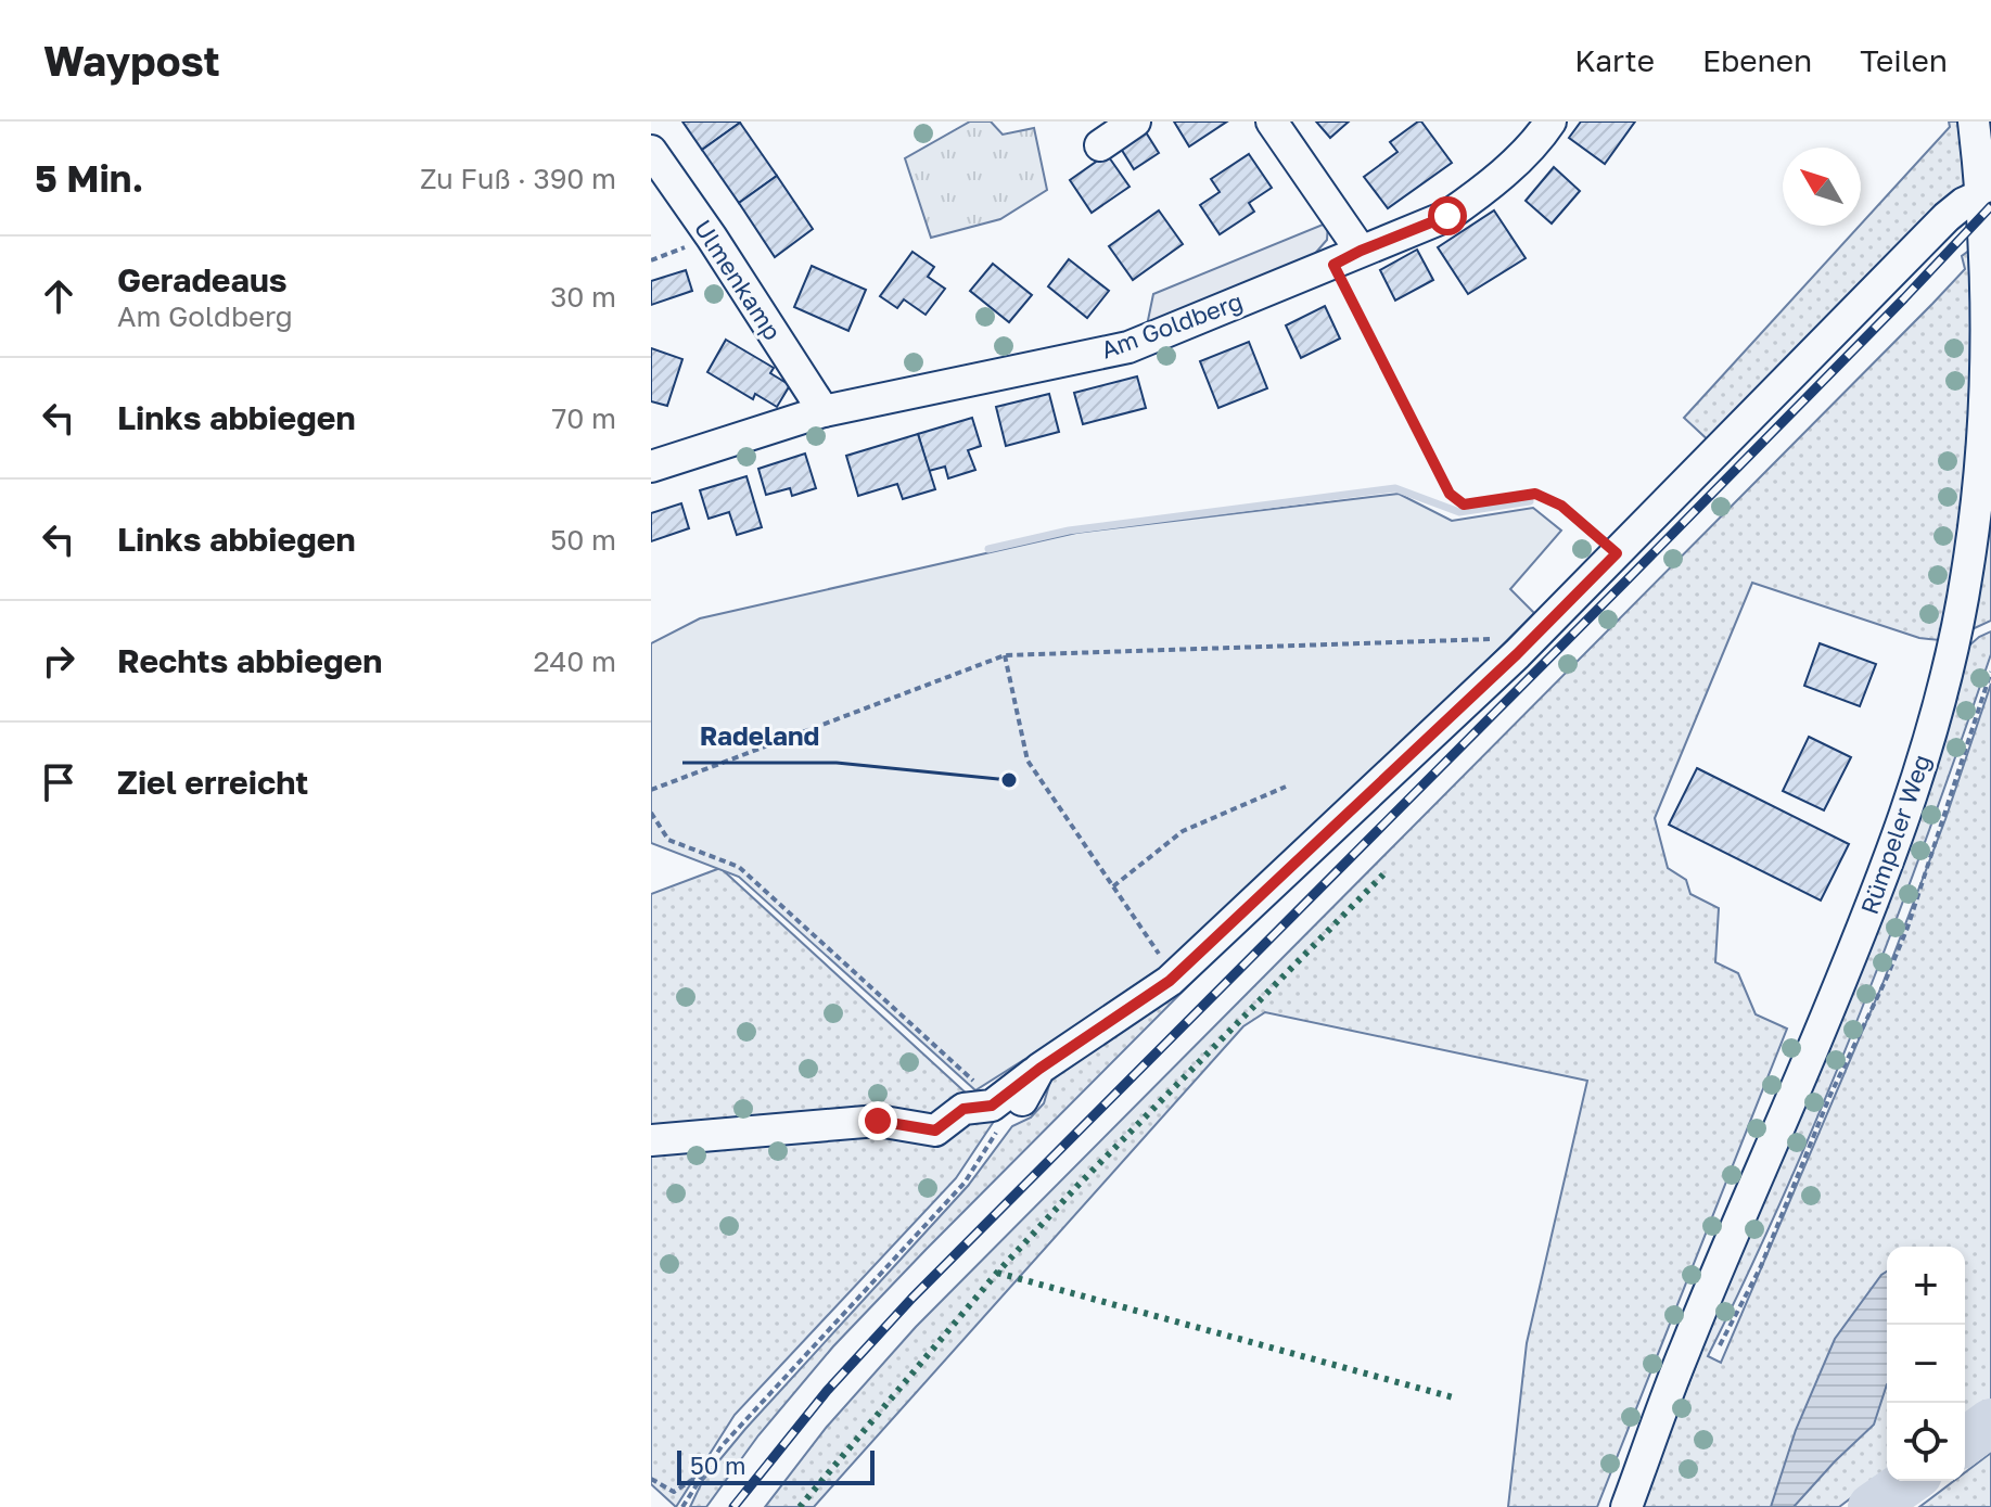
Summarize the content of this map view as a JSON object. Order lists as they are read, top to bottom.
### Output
{
  "streets": {
    "street": ["Ulmenkamp", "Am Goldberg", "Rümpeler Weg"]
  },
  "crossings": [
    ["Ulmenkamp", "Am Goldberg"]
  ],
  "places": ["Radeland"],
  "scale_bar": "50 m",
  "north": "top left",
  "page": {
    "header": "Waypost",
    "nav": ["Karte", "Ebenen", "Teilen"],
    "heading": ["5 Min.", "Zu Fuß · 390 m"],
    "list": [
      ["Geradeaus", "Am Goldberg", "30 m"],
      ["Links abbiegen", "70 m"],
      ["Links abbiegen", "50 m"],
      ["Rechts abbiegen", "240 m"],
      "Ziel erreicht"
    ],
    "map_buttons": ["+", "−"],
    "scale": "50 m"
  }
}
